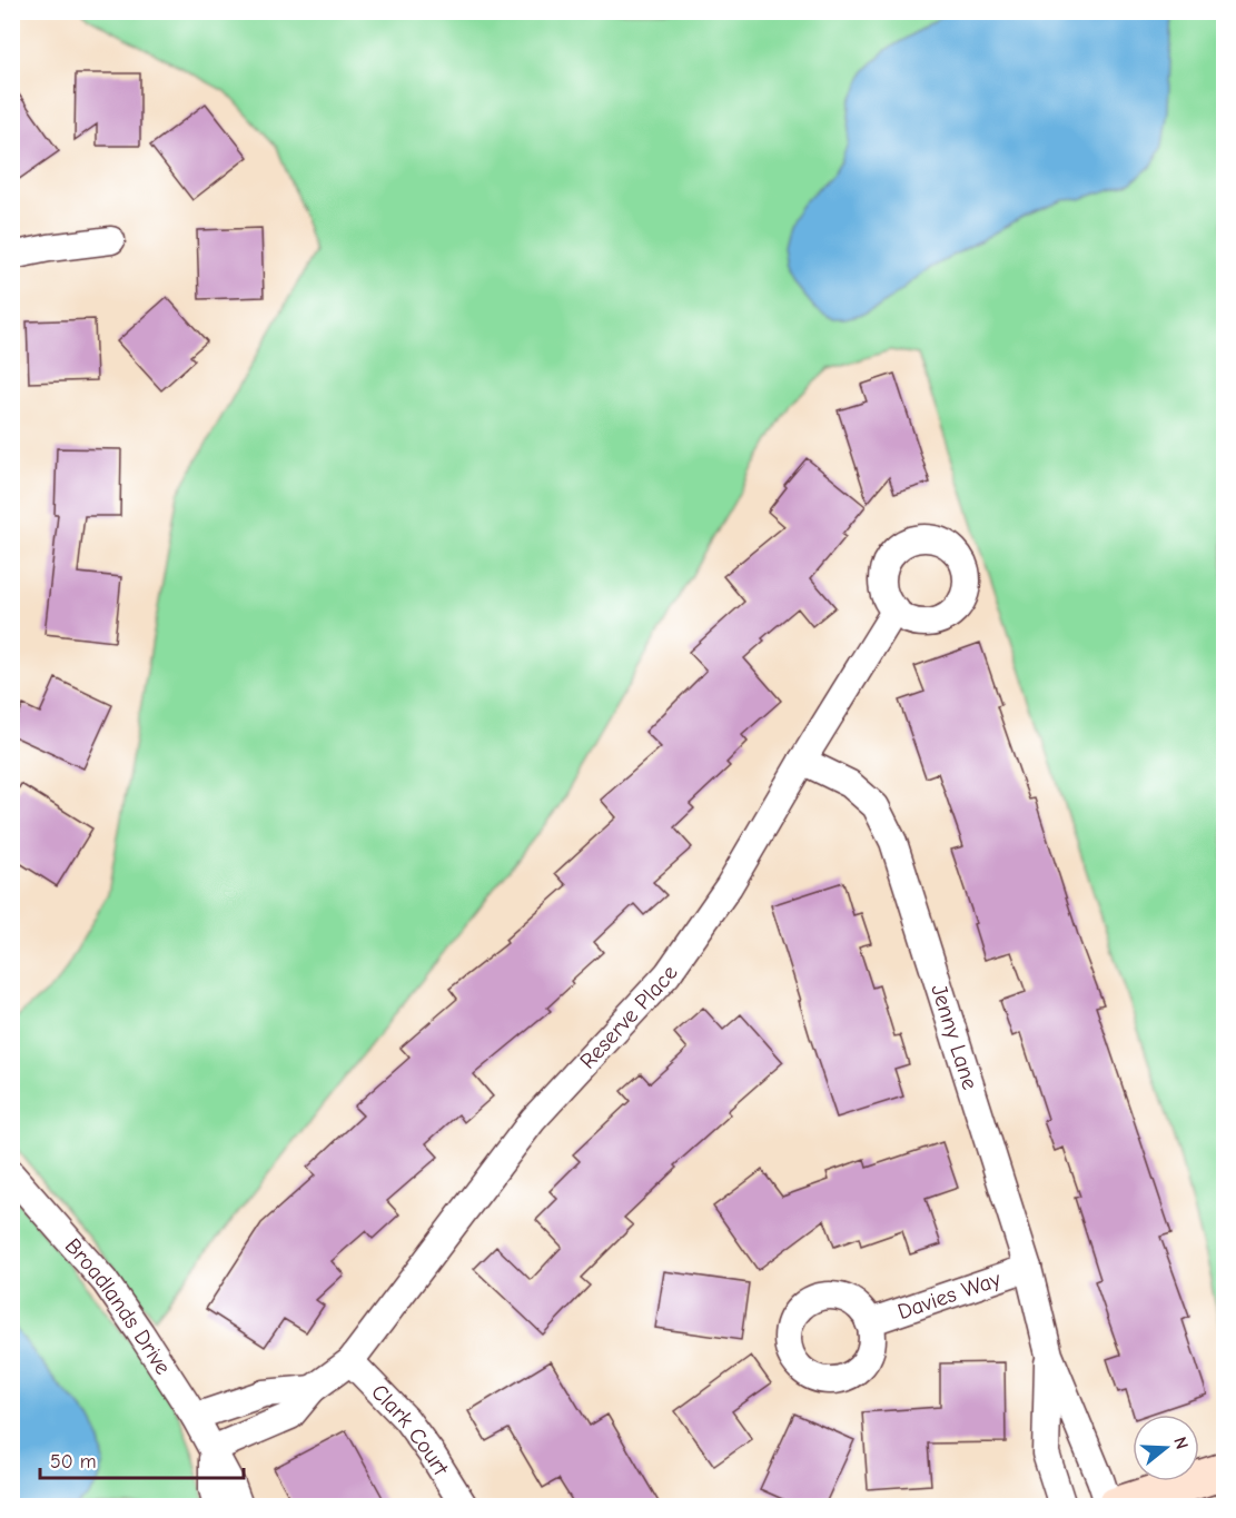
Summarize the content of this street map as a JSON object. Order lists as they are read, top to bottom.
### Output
{
  "streets": {
    "street": [
      "Reserve Place",
      "Jenny Lane",
      "Davies Way",
      "Broadlands Drive",
      "Clark Court"
    ]
  },
  "crossings": [
    ["Reserve Place", "Jenny Lane"],
    ["Reserve Place", "Broadlands Drive"],
    ["Reserve Place", "Clark Court"],
    ["Jenny Lane", "Davies Way"]
  ],
  "scale_bar": "50 m",
  "north": "right"
}
